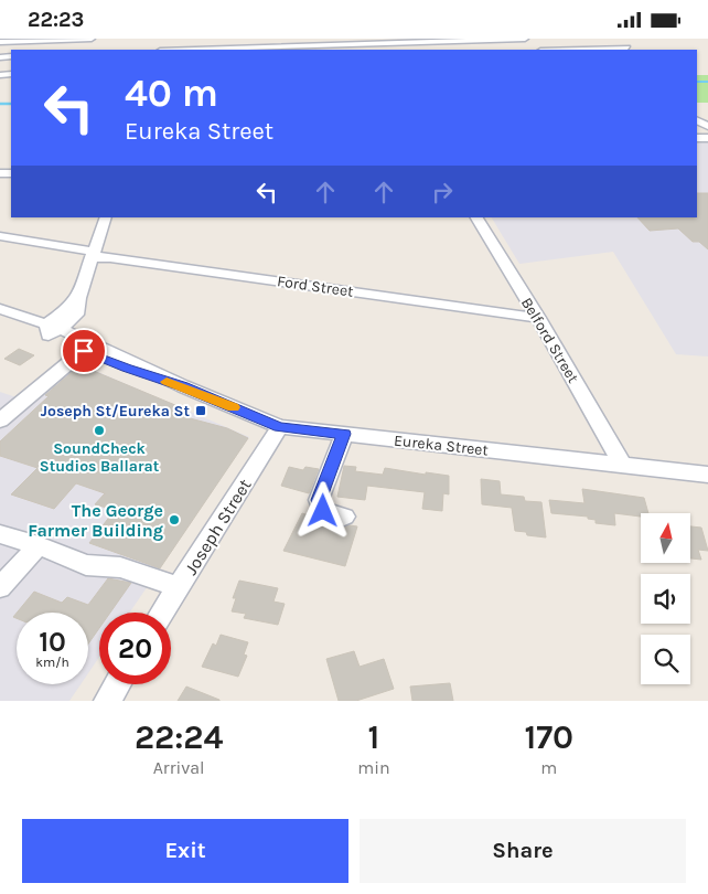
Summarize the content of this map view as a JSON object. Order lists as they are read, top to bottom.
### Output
{
  "streets": {
    "street": [
      "Ford Street",
      "Belford Street",
      "Eureka Street",
      "Joseph Street"
    ]
  },
  "crossings": [
    ["Ford Street", "Belford Street"],
    ["Belford Street", "Eureka Street"],
    ["Eureka Street", "Joseph Street"]
  ],
  "places": {
    "transit": ["Joseph St/Eureka St"],
    "other": ["SoundCheck Studios Ballarat", "The George Farmer Building"]
  },
  "north": "top",
  "page": {
    "status": "22:23",
    "turn": ["40 m", "Eureka Street"],
    "speed": "10 km/h",
    "limit": "20",
    "eta": [
      "22:24",
      "Arrival",
      "1",
      "min",
      "170",
      "m"
    ],
    "buttons": ["Exit", "Share"]
  }
}
